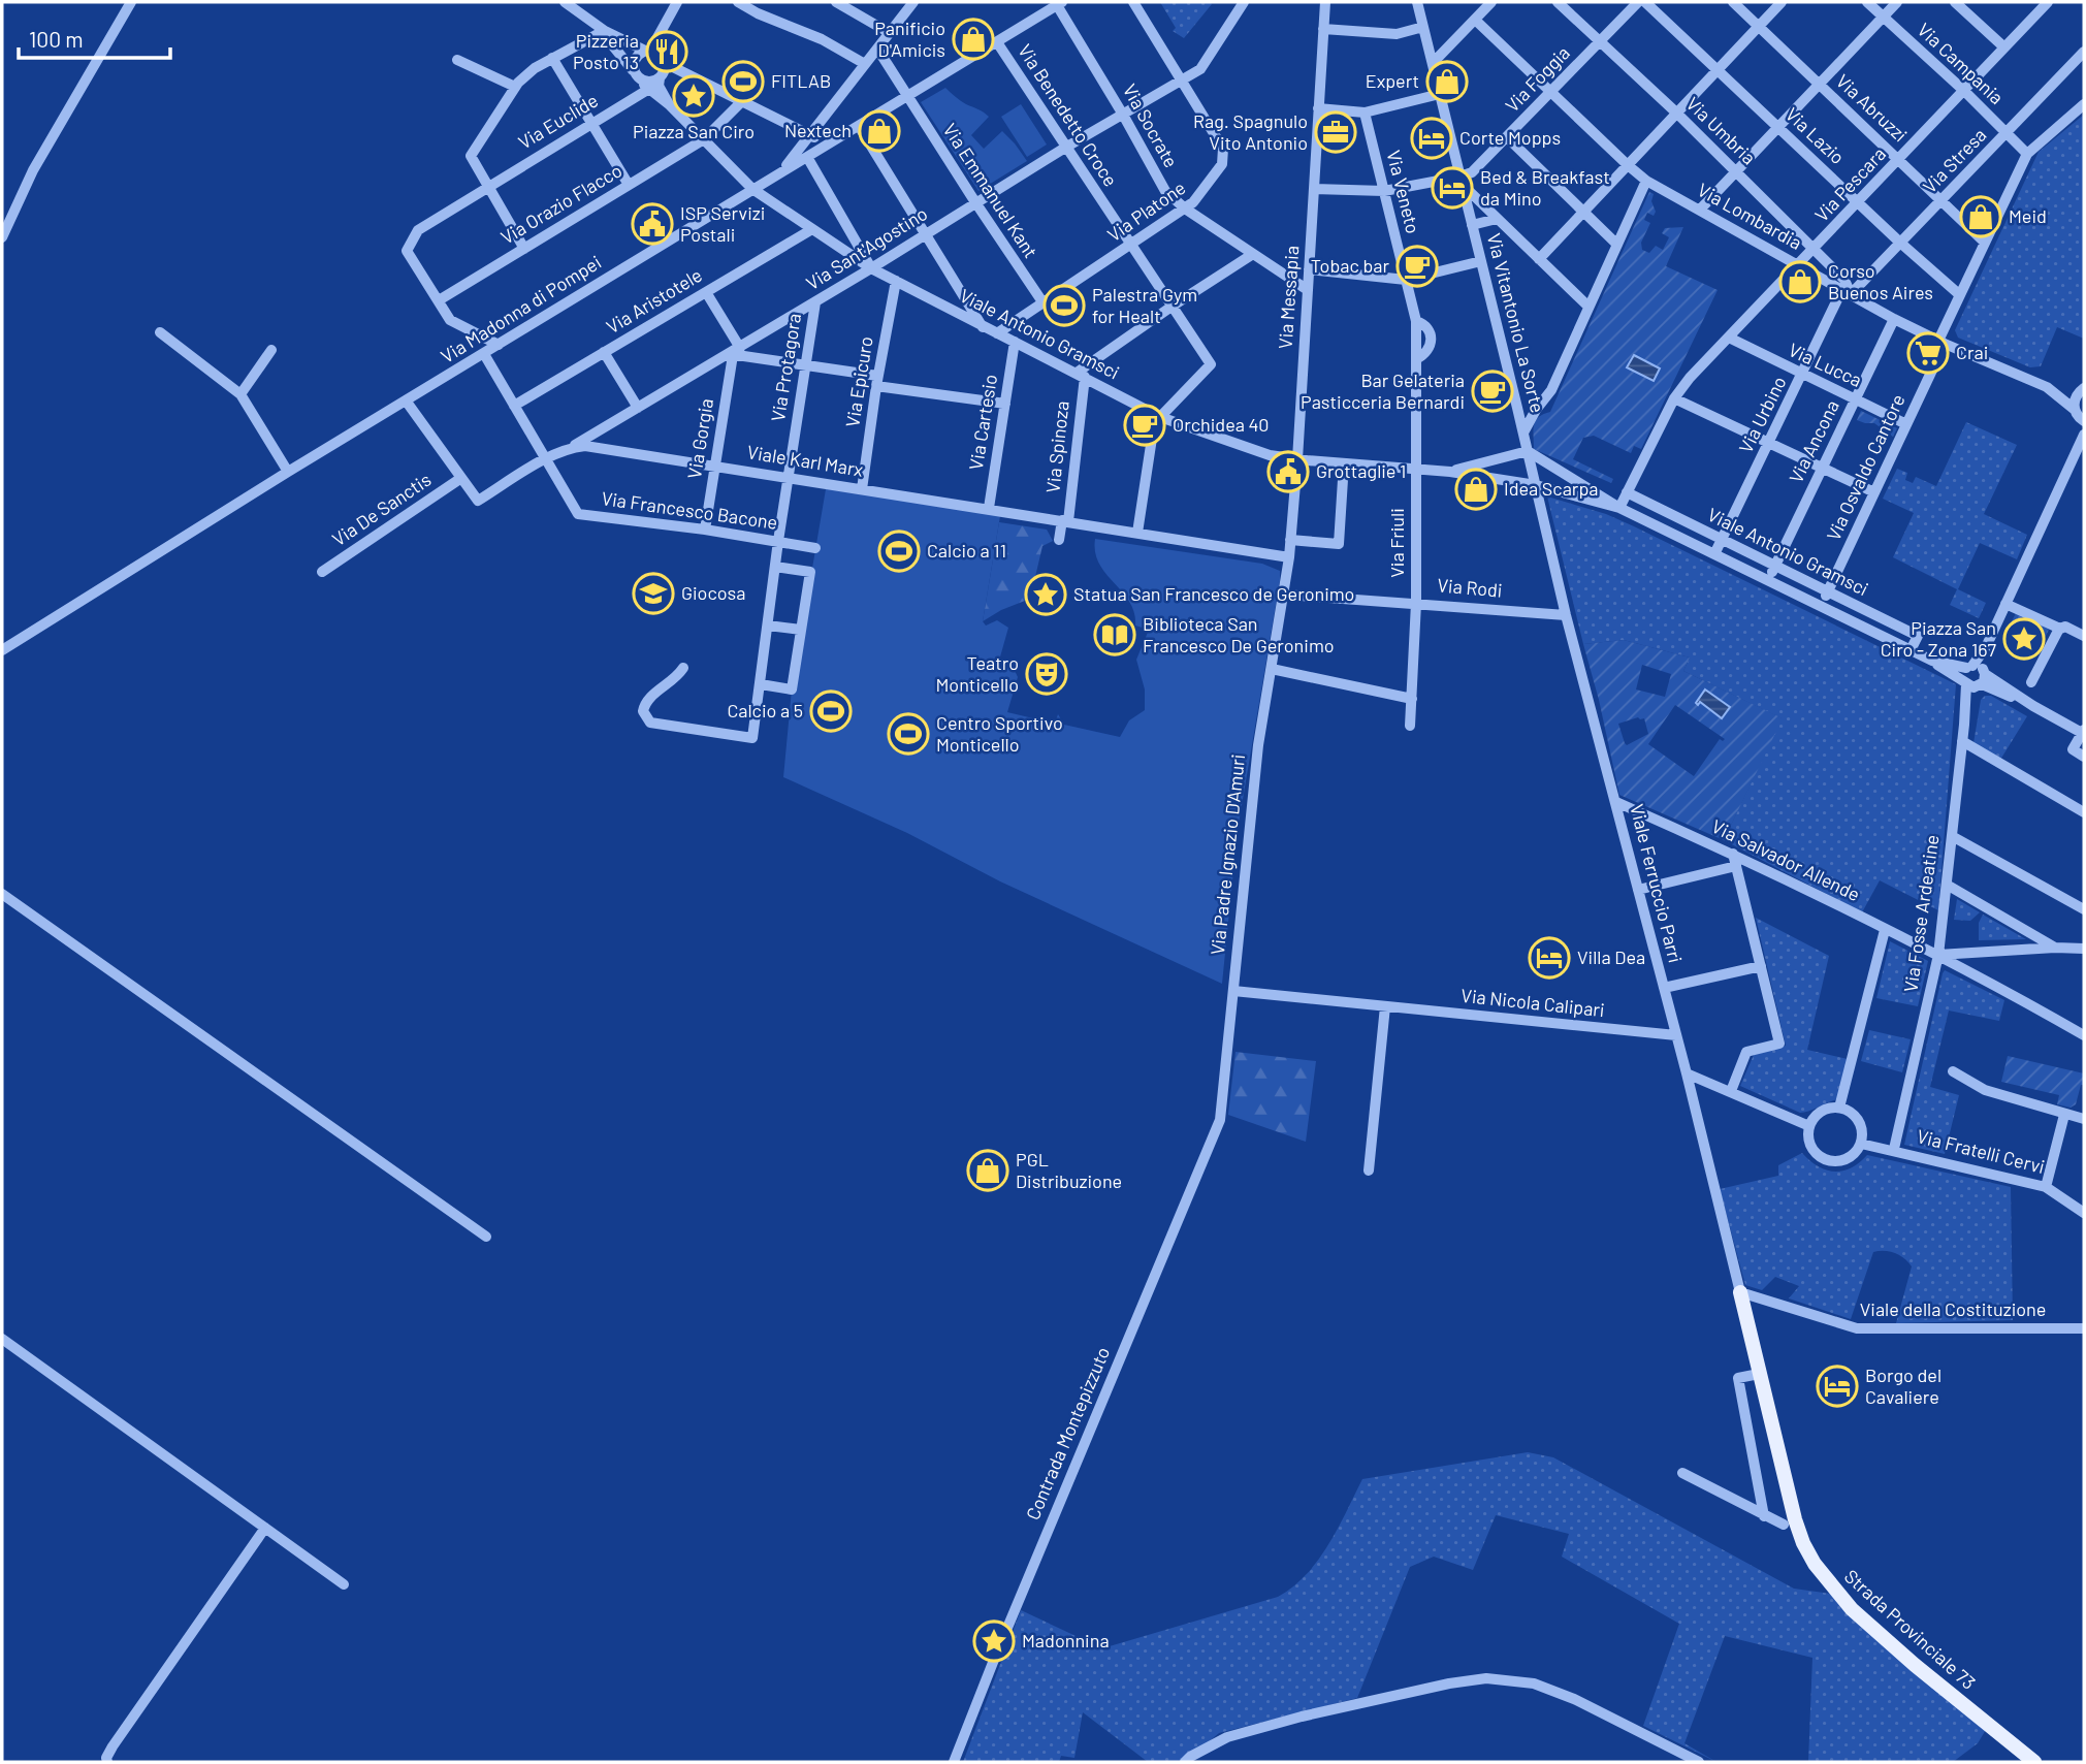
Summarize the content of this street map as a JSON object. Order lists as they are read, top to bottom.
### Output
{
  "streets": {
    "main road": ["Strada Provinciale 73"],
    "street": [
      "Via Campania",
      "Via Foggia",
      "Via Abruzzi",
      "Via Benedetto Croce",
      "Via Euclide",
      "Via Socrate",
      "Via Umbria",
      "Via Lazio",
      "Via Stresa",
      "Via Pescara",
      "Via Emmanuel Kant",
      "Via Veneto",
      "Via Orazio Flacco",
      "Via Platone",
      "Via Lombardia",
      "Via Sant'Agostino",
      "Via Messapia",
      "Via Aristotele",
      "Via Madonna di Pompei",
      "Via Vitantonio La Sorte",
      "Viale Antonio Gramsci",
      "Via Lucca",
      "Via Protagora",
      "Via Epicuro",
      "Via Urbino",
      "Via Cartesio",
      "Via Gorgia",
      "Via Ancona",
      "Via Spinoza",
      "Viale Karl Marx",
      "Via Osvaldo Cantore",
      "Via De Sanctis",
      "Via Francesco Bacone",
      "Via Friuli",
      "Via Rodi",
      "Via Padre Ignazio D'Amuri",
      "Via Salvador Allende",
      "Viale Ferruccio Parri",
      "Via Fosse Ardeatine",
      "Via Nicola Calipari",
      "Via Fratelli Cervi",
      "Viale della Costituzione",
      "Contrada Montepizzuto"
    ]
  },
  "crossings": [
    ["Via Campania", "Via Stresa"],
    ["Via Campania", "Via Pescara"],
    ["Via Campania", "Via Osvaldo Cantore"],
    ["Via Foggia", "Via Umbria"],
    ["Via Foggia", "Via Lombardia"],
    ["Via Foggia", "Via Vitantonio La Sorte"],
    ["Via Abruzzi", "Via Stresa"],
    ["Via Abruzzi", "Via Pescara"],
    ["Via Abruzzi", "Via Osvaldo Cantore"],
    ["Via Benedetto Croce", "Via Platone"],
    ["Via Benedetto Croce", "Via Sant'Agostino"],
    ["Via Benedetto Croce", "Via Madonna di Pompei"],
    ["Via Benedetto Croce", "Viale Antonio Gramsci"],
    ["Via Euclide", "Via Orazio Flacco"],
    ["Via Euclide", "Viale Antonio Gramsci"],
    ["Via Socrate", "Via Platone"],
    ["Via Socrate", "Via Sant'Agostino"],
    ["Via Socrate", "Via Messapia"],
    ["Via Socrate", "Via Madonna di Pompei"],
    ["Via Umbria", "Via Stresa"],
    ["Via Umbria", "Via Pescara"],
    ["Via Umbria", "Via Lombardia"],
    ["Via Umbria", "Via Urbino"],
    ["Via Lazio", "Via Stresa"],
    ["Via Lazio", "Via Pescara"],
    ["Via Lazio", "Via Osvaldo Cantore"],
    ["Via Stresa", "Via Lombardia"],
    ["Via Stresa", "Via Urbino"],
    ["Via Pescara", "Via Lombardia"],
    ["Via Pescara", "Viale Antonio Gramsci"],
    ["Via Pescara", "Via Lucca"],
    ["Via Emmanuel Kant", "Via Platone"],
    ["Via Emmanuel Kant", "Via Sant'Agostino"],
    ["Via Emmanuel Kant", "Via Madonna di Pompei"],
    ["Via Veneto", "Via Friuli"],
    ["Via Orazio Flacco", "Viale Antonio Gramsci"],
    ["Via Platone", "Via Sant'Agostino"],
    ["Via Platone", "Viale Antonio Gramsci"],
    ["Via Lombardia", "Via Urbino"],
    ["Via Lombardia", "Via Ancona"],
    ["Via Lombardia", "Via Osvaldo Cantore"],
    ["Via Sant'Agostino", "Viale Antonio Gramsci"],
    ["Via Sant'Agostino", "Via Protagora"],
    ["Via Sant'Agostino", "Via Gorgia"],
    ["Via Sant'Agostino", "Viale Karl Marx"],
    ["Via Messapia", "Viale Antonio Gramsci"],
    ["Via Messapia", "Viale Karl Marx"],
    ["Via Messapia", "Via Rodi"],
    ["Via Messapia", "Via Padre Ignazio D'Amuri"],
    ["Via Aristotele", "Viale Antonio Gramsci"],
    ["Via Madonna di Pompei", "Viale Antonio Gramsci"],
    ["Via Vitantonio La Sorte", "Viale Antonio Gramsci"],
    ["Via Vitantonio La Sorte", "Viale Ferruccio Parri"],
    ["Viale Antonio Gramsci", "Via Epicuro"],
    ["Viale Antonio Gramsci", "Via Urbino"],
    ["Viale Antonio Gramsci", "Via Cartesio"],
    ["Viale Antonio Gramsci", "Via Ancona"],
    ["Viale Antonio Gramsci", "Via Spinoza"],
    ["Viale Antonio Gramsci", "Via Osvaldo Cantore"],
    ["Viale Antonio Gramsci", "Via Friuli"],
    ["Viale Antonio Gramsci", "Viale Ferruccio Parri"],
    ["Viale Antonio Gramsci", "Via Fosse Ardeatine"],
    ["Via Lucca", "Via Urbino"],
    ["Via Lucca", "Via Ancona"],
    ["Via Lucca", "Via Osvaldo Cantore"],
    ["Via Protagora", "Viale Karl Marx"],
    ["Via Protagora", "Via Francesco Bacone"],
    ["Via Epicuro", "Viale Karl Marx"],
    ["Via Cartesio", "Viale Karl Marx"],
    ["Via Gorgia", "Viale Karl Marx"],
    ["Via Gorgia", "Via Francesco Bacone"],
    ["Via Spinoza", "Viale Karl Marx"],
    ["Viale Karl Marx", "Via De Sanctis"],
    ["Viale Karl Marx", "Via Francesco Bacone"],
    ["Via Friuli", "Via Rodi"],
    ["Via Rodi", "Via Padre Ignazio D'Amuri"],
    ["Via Rodi", "Viale Ferruccio Parri"],
    ["Via Padre Ignazio D'Amuri", "Via Nicola Calipari"],
    ["Via Padre Ignazio D'Amuri", "Contrada Montepizzuto"],
    ["Via Salvador Allende", "Viale Ferruccio Parri"],
    ["Via Salvador Allende", "Via Fosse Ardeatine"],
    ["Viale Ferruccio Parri", "Via Nicola Calipari"],
    ["Viale Ferruccio Parri", "Viale della Costituzione"],
    ["Viale Ferruccio Parri", "Strada Provinciale 73"],
    ["Via Fosse Ardeatine", "Via Fratelli Cervi"],
    ["Viale della Costituzione", "Strada Provinciale 73"]
  ],
  "places": {
    "shop": [
      "Panificio D'Amicis",
      "Expert",
      "Nextech",
      "Meid",
      "Corso Buenos Aires",
      "Idea Scarpa",
      "PGL Distribuzione"
    ],
    "restaurant": ["Pizzeria Posto 13"],
    "sports": [
      "FITLAB",
      "Palestra Gym for Healt",
      "Calcio a 11",
      "Calcio a 5",
      "Centro Sportivo Monticello"
    ],
    "place": [
      "Piazza San Ciro",
      "Statua San Francesco de Geronimo",
      "Piazza San Ciro - Zona 167",
      "Madonnina"
    ],
    "office": ["Rag. Spagnulo Vito Antonio"],
    "hotel": [
      "Corte Mopps",
      "Bed & Breakfast da Mino",
      "Villa Dea",
      "Borgo del Cavaliere"
    ],
    "public building": ["ISP Servizi Postali", "Grottaglie 1"],
    "cafe": ["Tobac bar", "Bar Gelateria Pasticceria Bernardi", "Orchidea 40"],
    "supermarket": ["Crai"],
    "school or university": ["Giocosa"],
    "library": ["Biblioteca San Francesco De Geronimo"],
    "theatre": ["Teatro Monticello"]
  },
  "scale_bar": "100 m"
}
